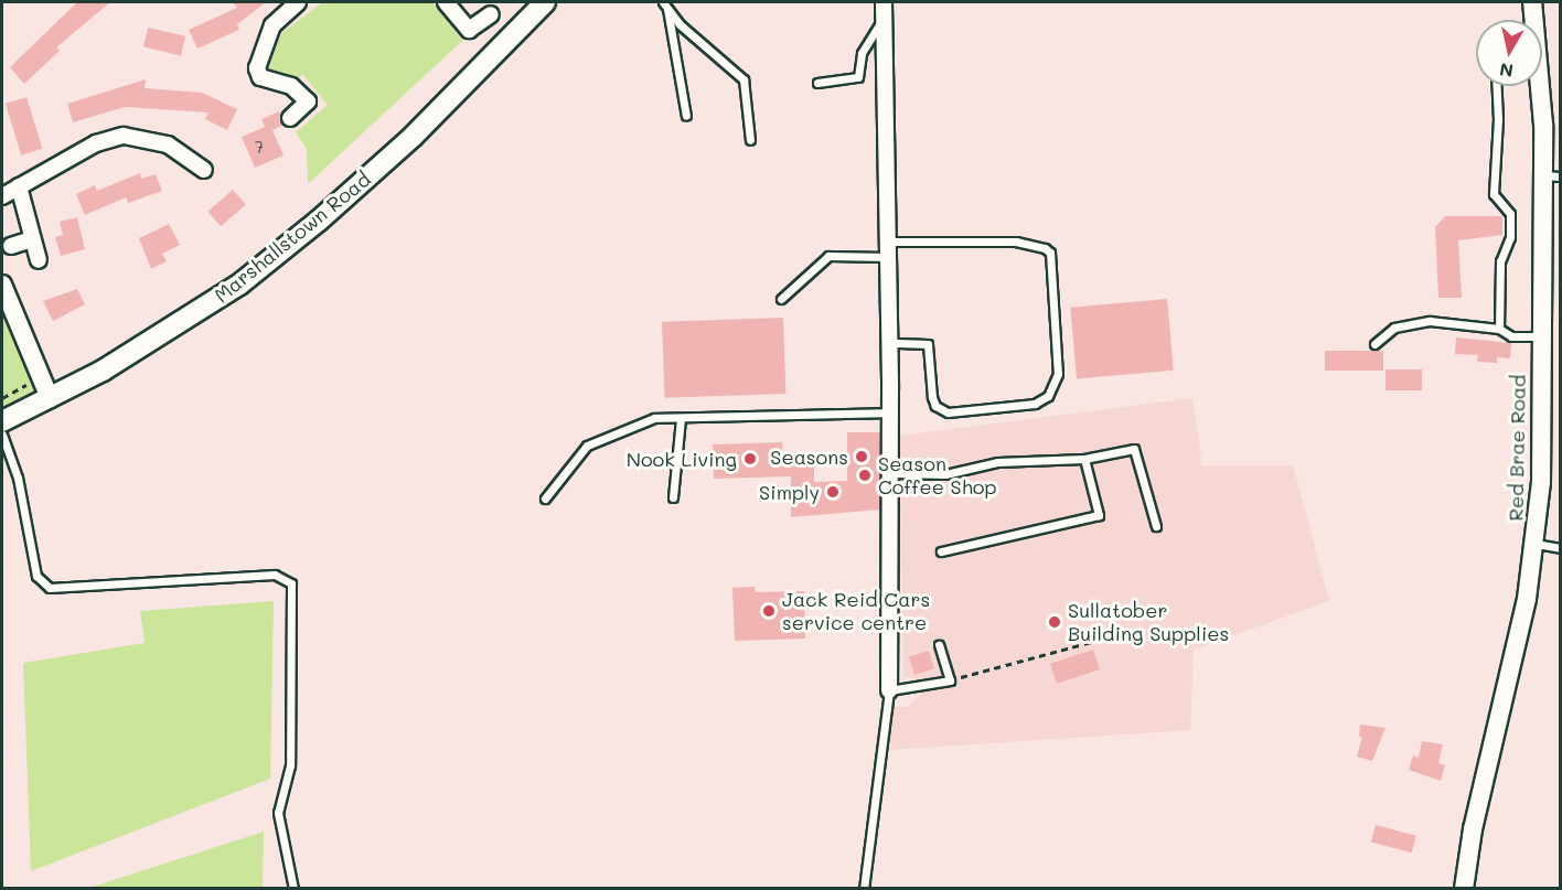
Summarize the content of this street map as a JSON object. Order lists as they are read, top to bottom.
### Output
{
  "streets": {
    "main road": ["Marshallstown Road"],
    "street": ["Red Brae Road"]
  },
  "places": [
    "Seasons",
    "Nook Living",
    "Season Coffee Shop",
    "Simply",
    "Jack Reid Cars service centre",
    "Sullatober Building Supplies"
  ],
  "house_numbers": ["7"],
  "north": "bottom"
}
